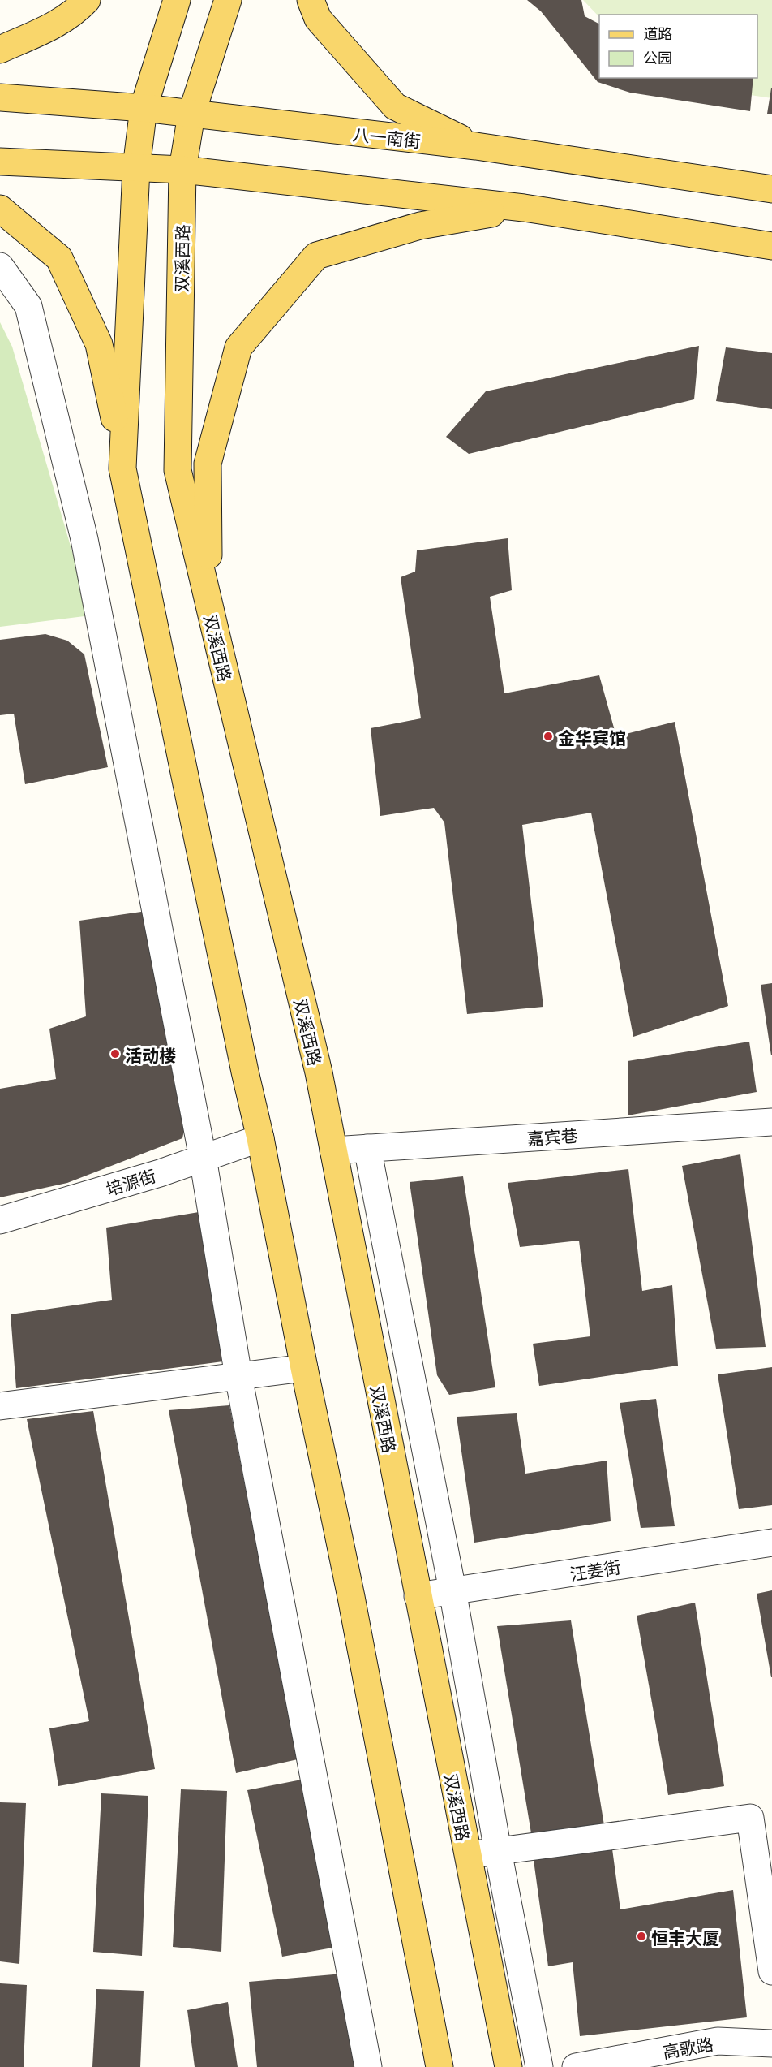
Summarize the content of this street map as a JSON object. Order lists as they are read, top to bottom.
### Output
{
  "streets": {
    "main road": ["八一南街", "双溪西路"],
    "street": [
      "嘉宾巷",
      "培源街",
      "汪姜街",
      "高歌路"
    ]
  },
  "crossings": [
    ["八一南街", "双溪西路"],
    ["双溪西路", "嘉宾巷"],
    ["双溪西路", "汪姜街"]
  ],
  "places": ["金华宾馆", "活动楼", "恒丰大厦"],
  "legend": ["道路", "公园"]
}
